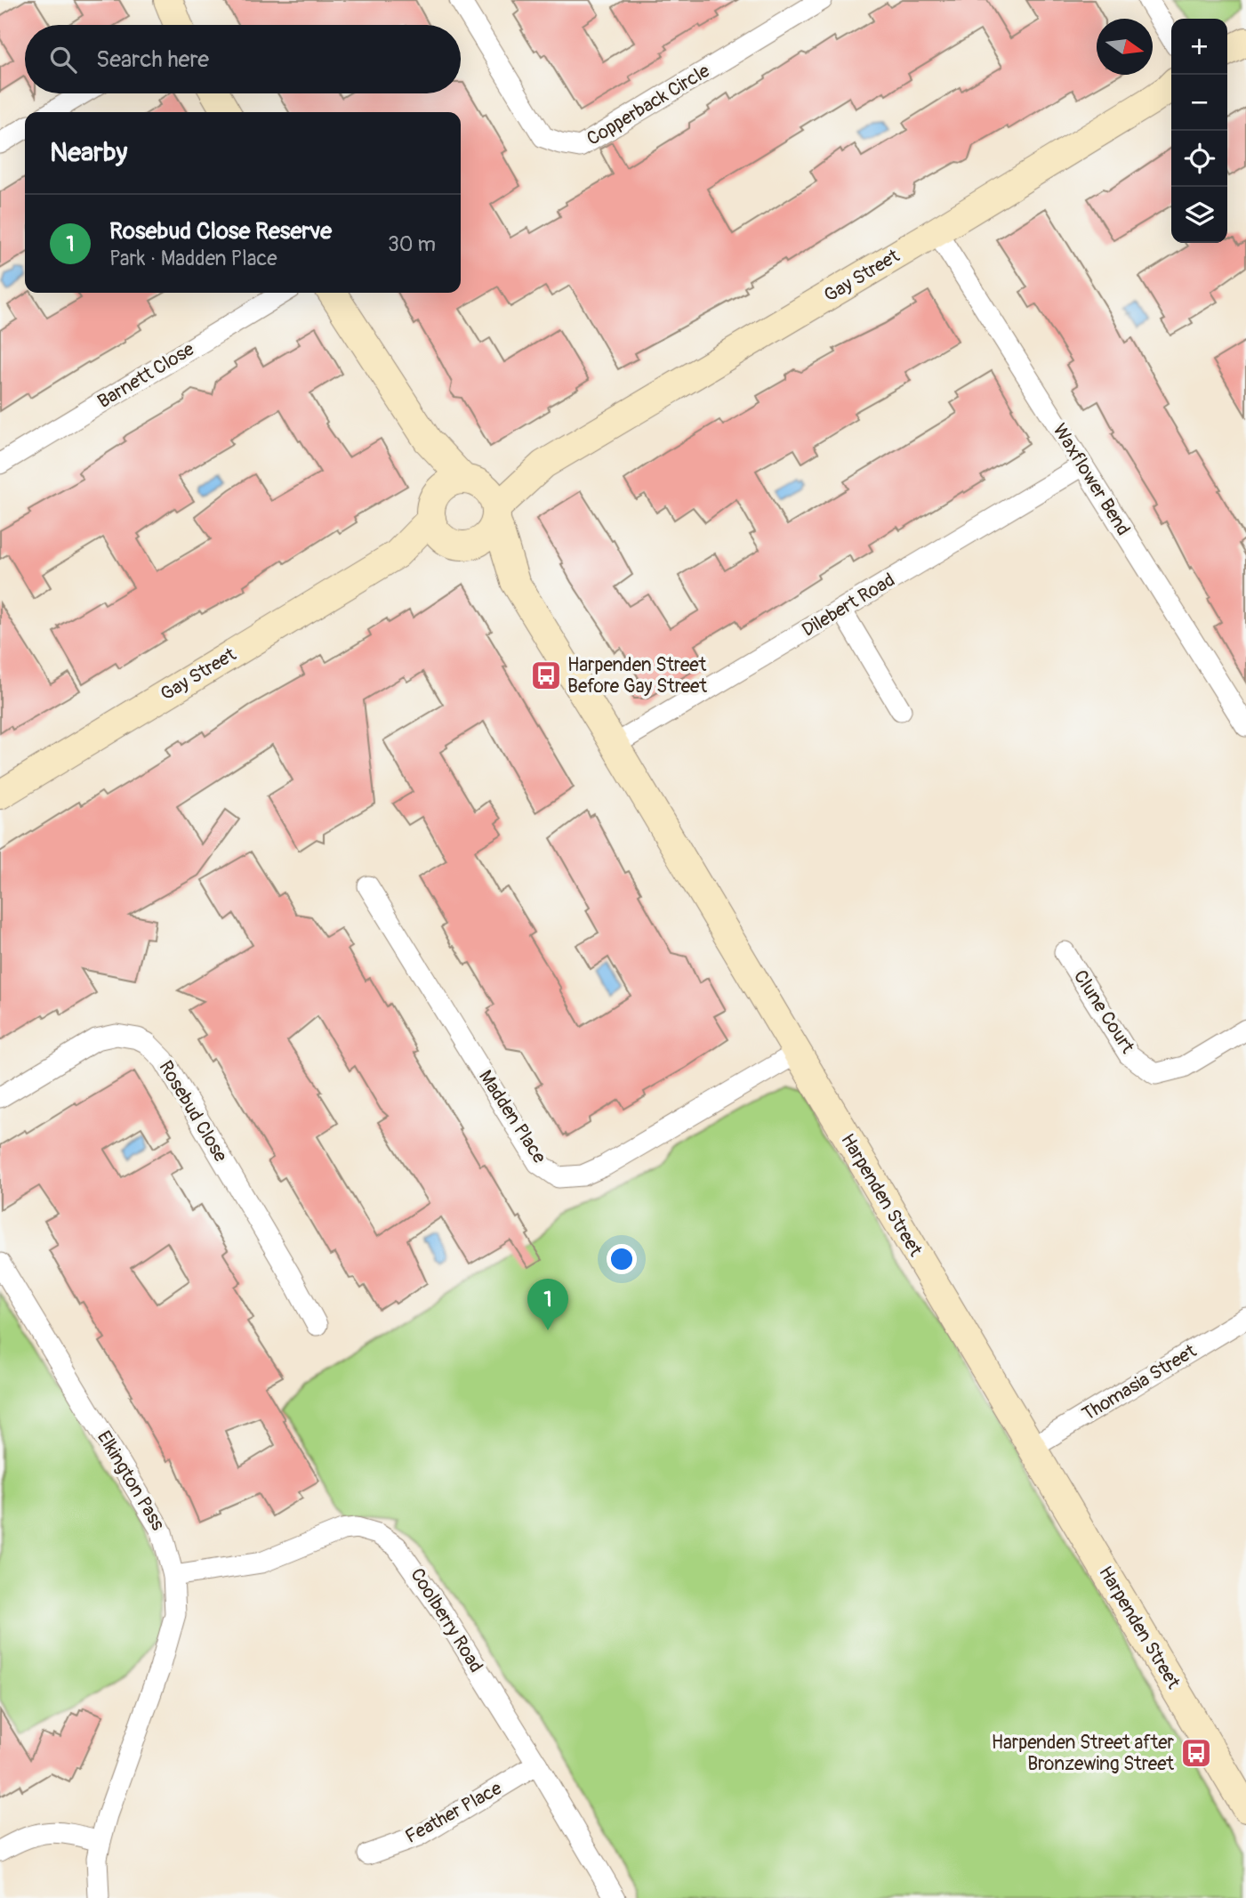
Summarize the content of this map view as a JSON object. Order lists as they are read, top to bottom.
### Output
{
  "streets": {
    "street": [
      "Copperback Circle",
      "Gay Street",
      "Barnett Close",
      "Waxflower Bend",
      "Dilebert Road",
      "Clune Court",
      "Rosebud Close",
      "Madden Place",
      "Harpenden Street",
      "Thomasia Street",
      "Elkington Pass",
      "Coolberry Road",
      "Feather Place"
    ]
  },
  "crossings": [
    ["Gay Street", "Waxflower Bend"],
    ["Gay Street", "Harpenden Street"],
    ["Waxflower Bend", "Dilebert Road"],
    ["Dilebert Road", "Harpenden Street"],
    ["Madden Place", "Harpenden Street"],
    ["Harpenden Street", "Thomasia Street"],
    ["Elkington Pass", "Coolberry Road"],
    ["Coolberry Road", "Feather Place"]
  ],
  "places": {
    "bus stop": ["Harpenden Street Before Gay Street", "Harpenden Street after Bronzewing Street"]
  },
  "north": "right",
  "page": {
    "map_buttons": ["+", "−"],
    "search": "Search here",
    "heading": "Nearby",
    "list": [
      {
        "mark": "1",
        "name": "Rosebud Close Reserve",
        "note": "Park · Madden Place",
        "value": "30 m"
      }
    ],
    "pins": "1"
  }
}
